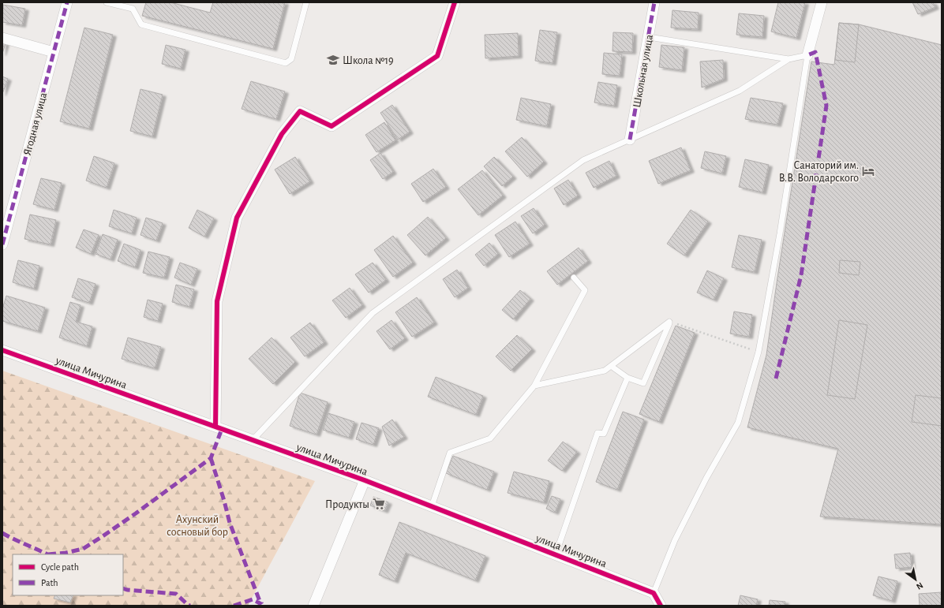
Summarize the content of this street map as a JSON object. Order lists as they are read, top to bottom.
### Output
{
  "streets": {
    "street": ["Школьная улица", "Ягодная улица", "улица Мичурина"]
  },
  "parks": ["Ахунский сосновый бор"],
  "places": {
    "school or university": ["Школа №19"],
    "hotel": ["Санаторий им. В.В. Володарского"],
    "supermarket": ["Продукты"]
  },
  "legend": ["Cycle path", "Path"],
  "north": "bottom right"
}
